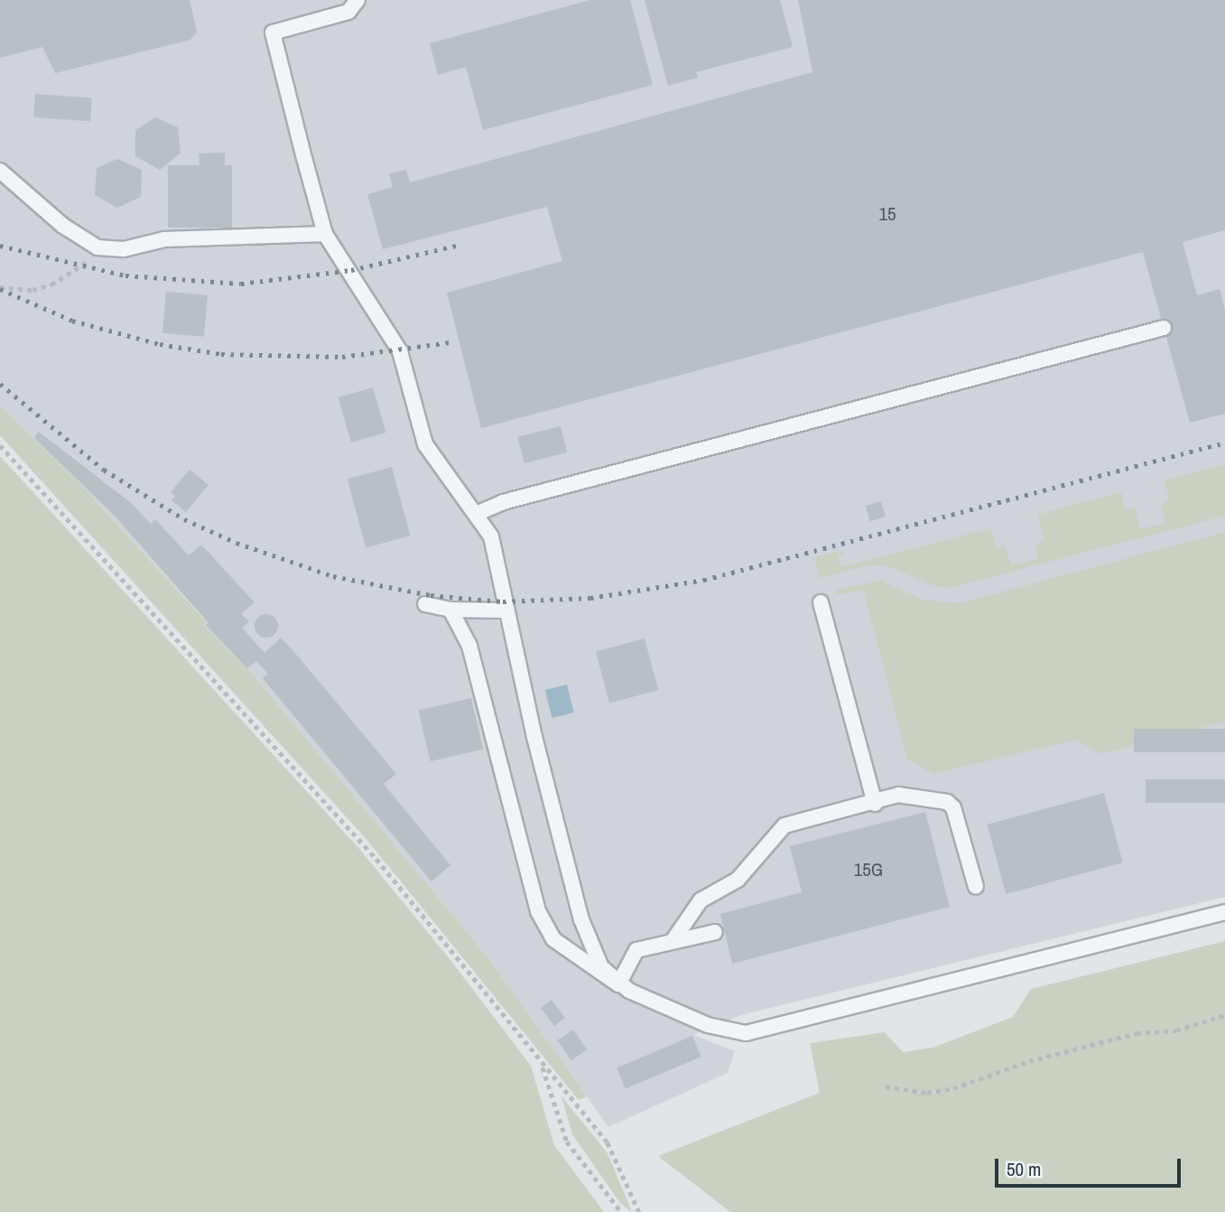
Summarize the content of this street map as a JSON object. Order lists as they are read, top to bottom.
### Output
{
  "house_numbers": ["15", "15G"],
  "scale_bar": "50 m"
}
